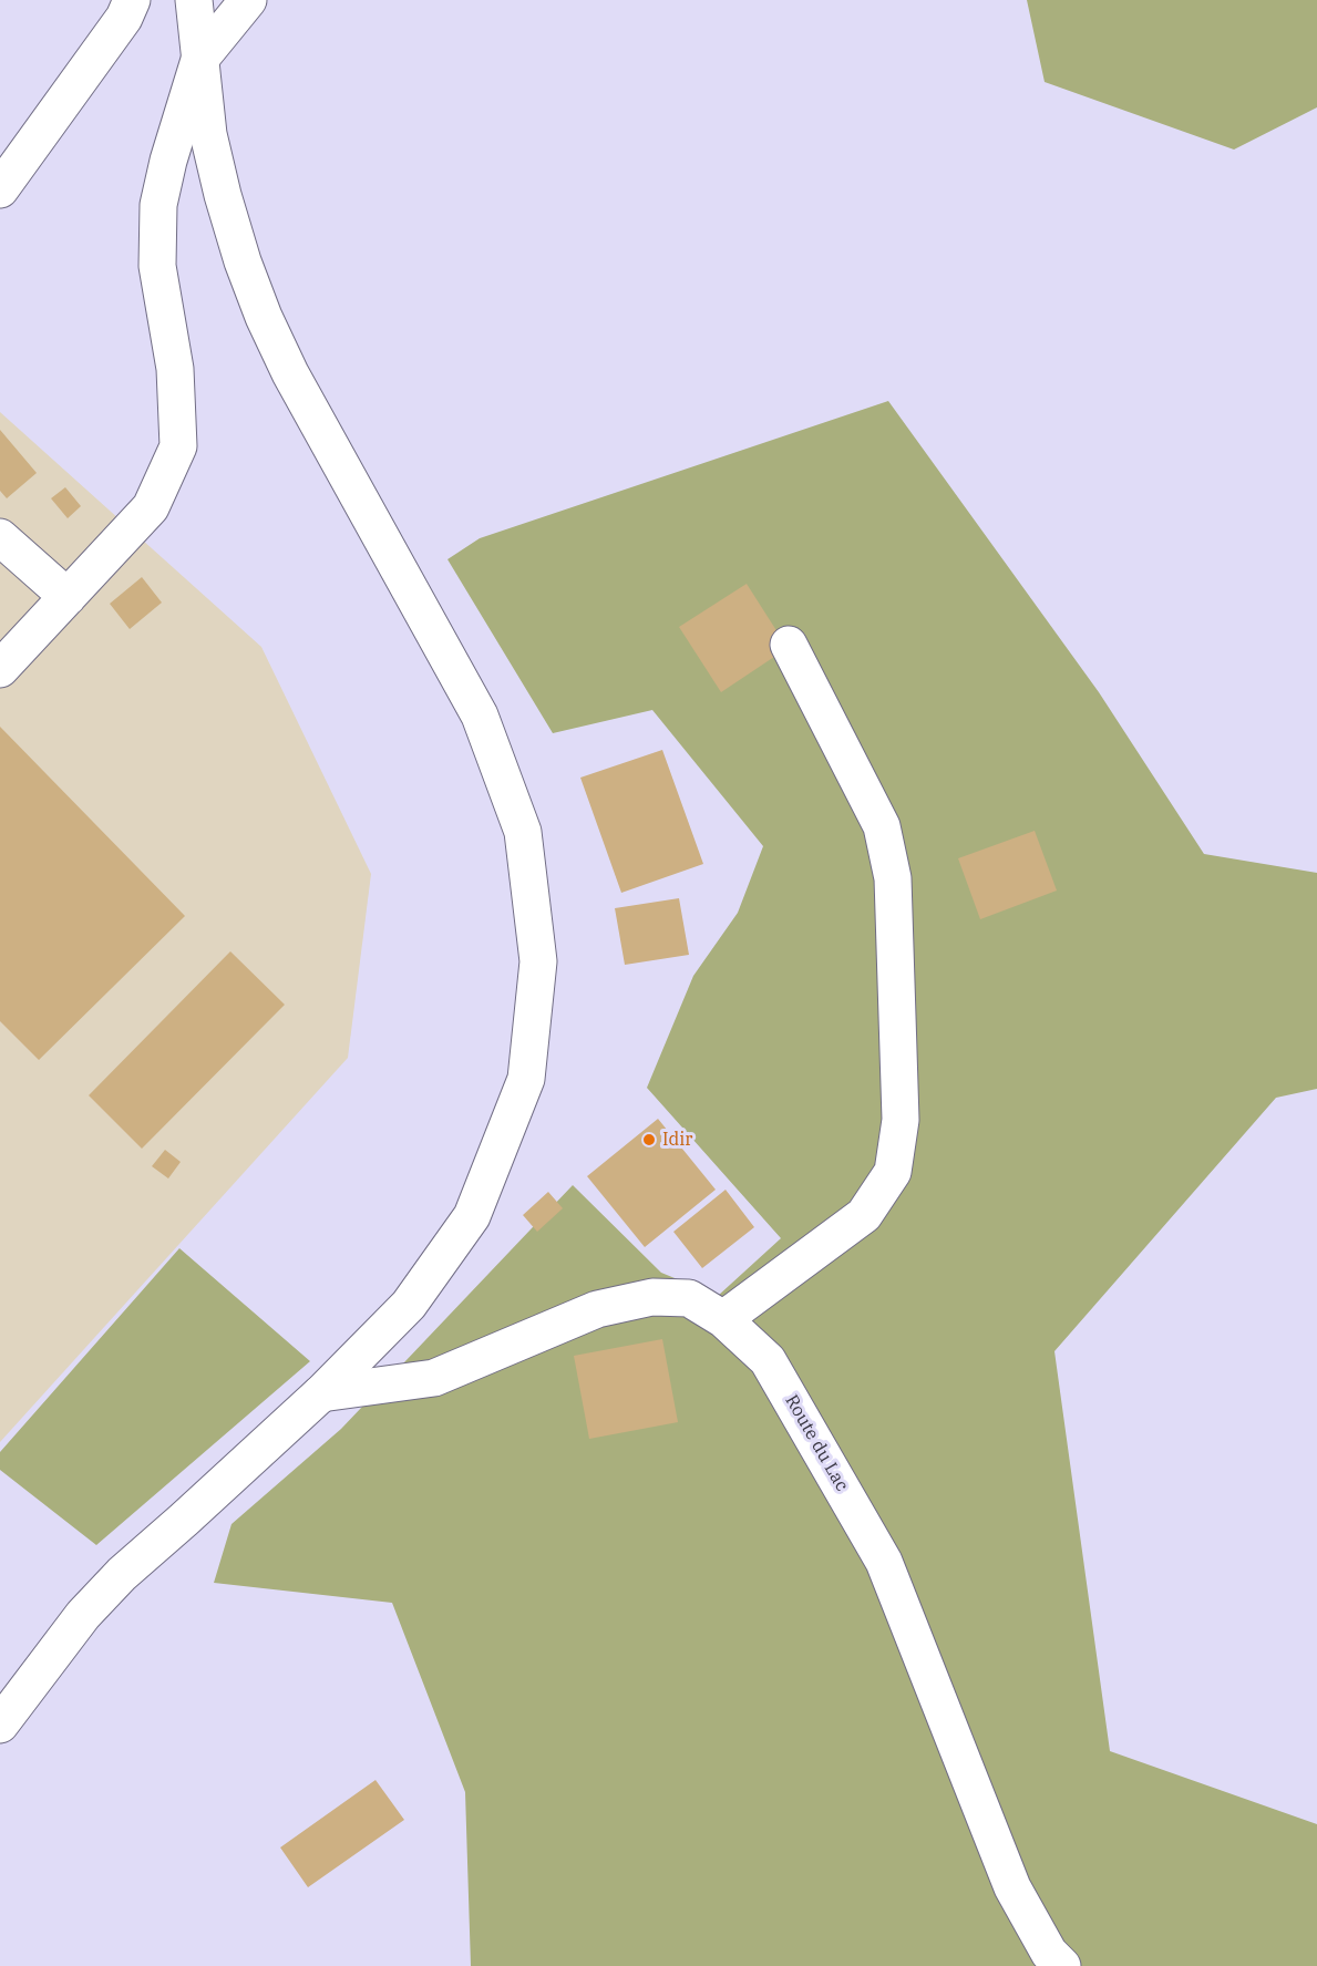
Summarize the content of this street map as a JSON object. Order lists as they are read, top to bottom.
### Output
{
  "streets": {
    "street": ["Route du Lac"]
  },
  "places": ["Idir"]
}
